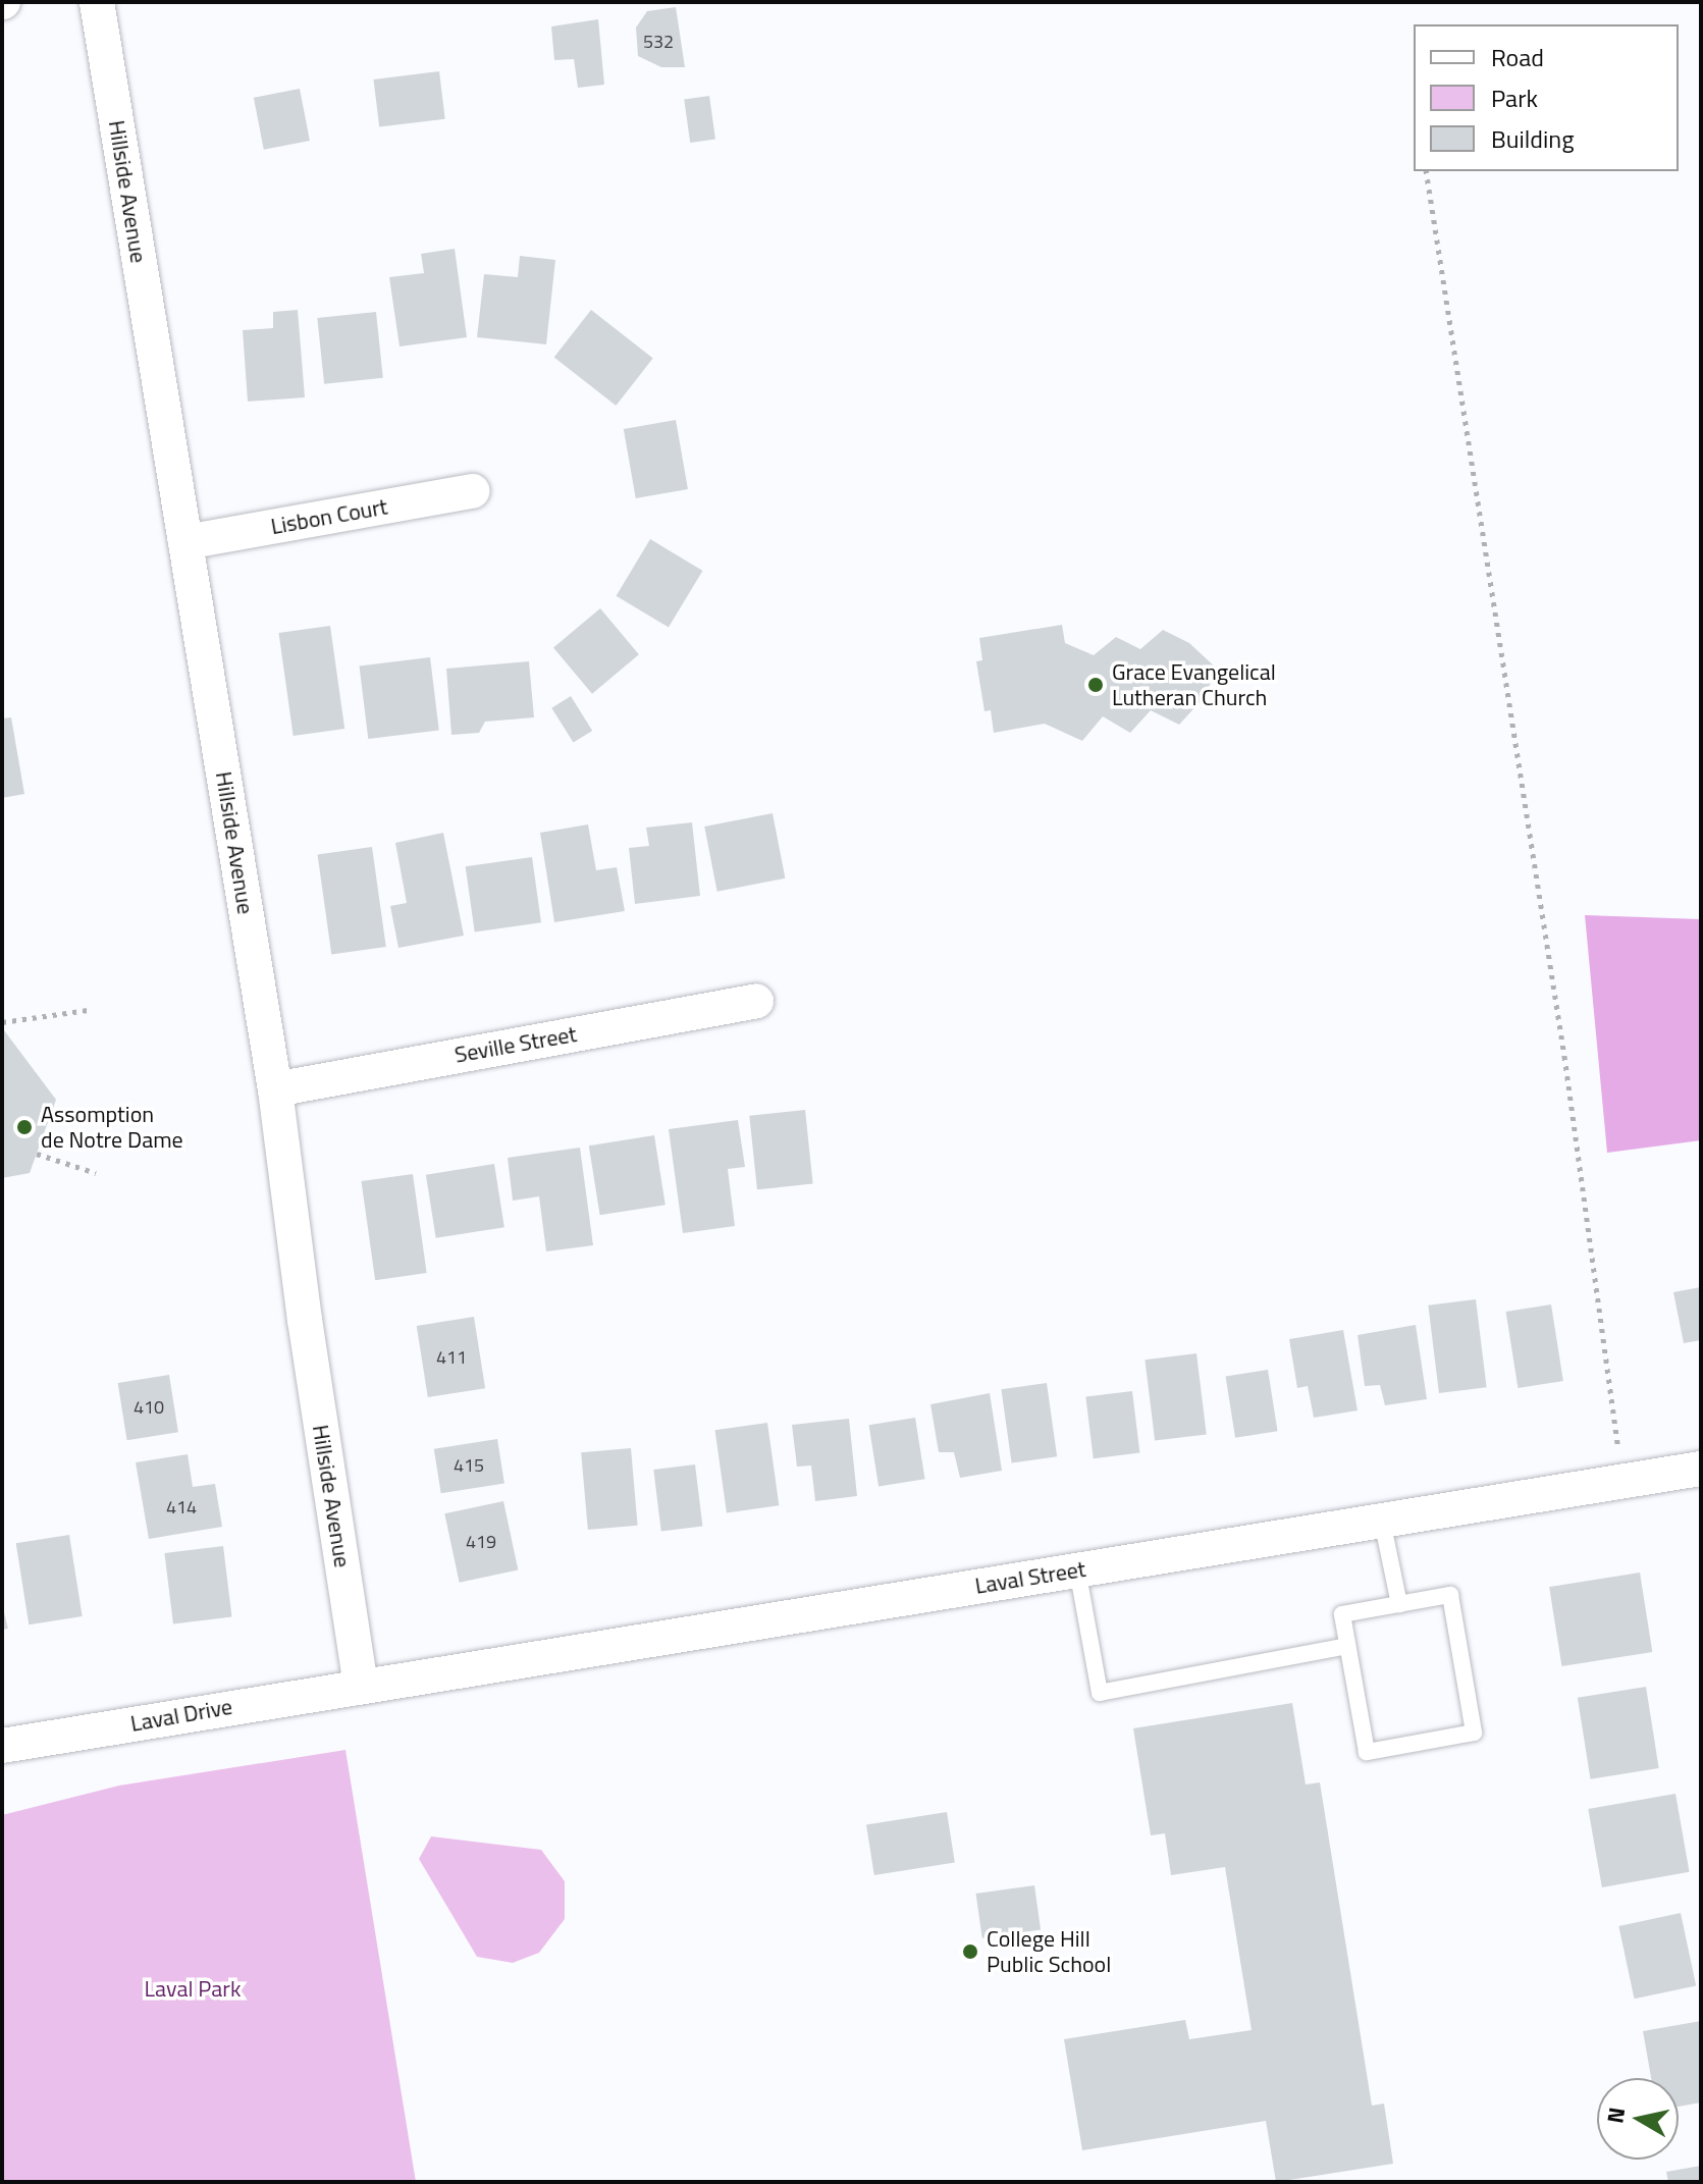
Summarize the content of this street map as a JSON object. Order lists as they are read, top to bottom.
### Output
{
  "streets": {
    "street": [
      "Hillside Avenue",
      "Lisbon Court",
      "Seville Street",
      "Laval Street",
      "Laval Drive"
    ]
  },
  "crossings": [
    ["Hillside Avenue", "Lisbon Court"],
    ["Hillside Avenue", "Seville Street"],
    ["Hillside Avenue", "Laval Street"],
    ["Hillside Avenue", "Laval Drive"],
    ["Laval Street", "Laval Drive"]
  ],
  "parks": ["Laval Park"],
  "places": ["Grace Evangelical Lutheran Church", "Assomption de Notre Dame", "College Hill Public School"],
  "house_numbers": [
    "532",
    "411",
    "410",
    "415",
    "414",
    "419"
  ],
  "legend": ["Road", "Park", "Building"],
  "north": "left"
}
